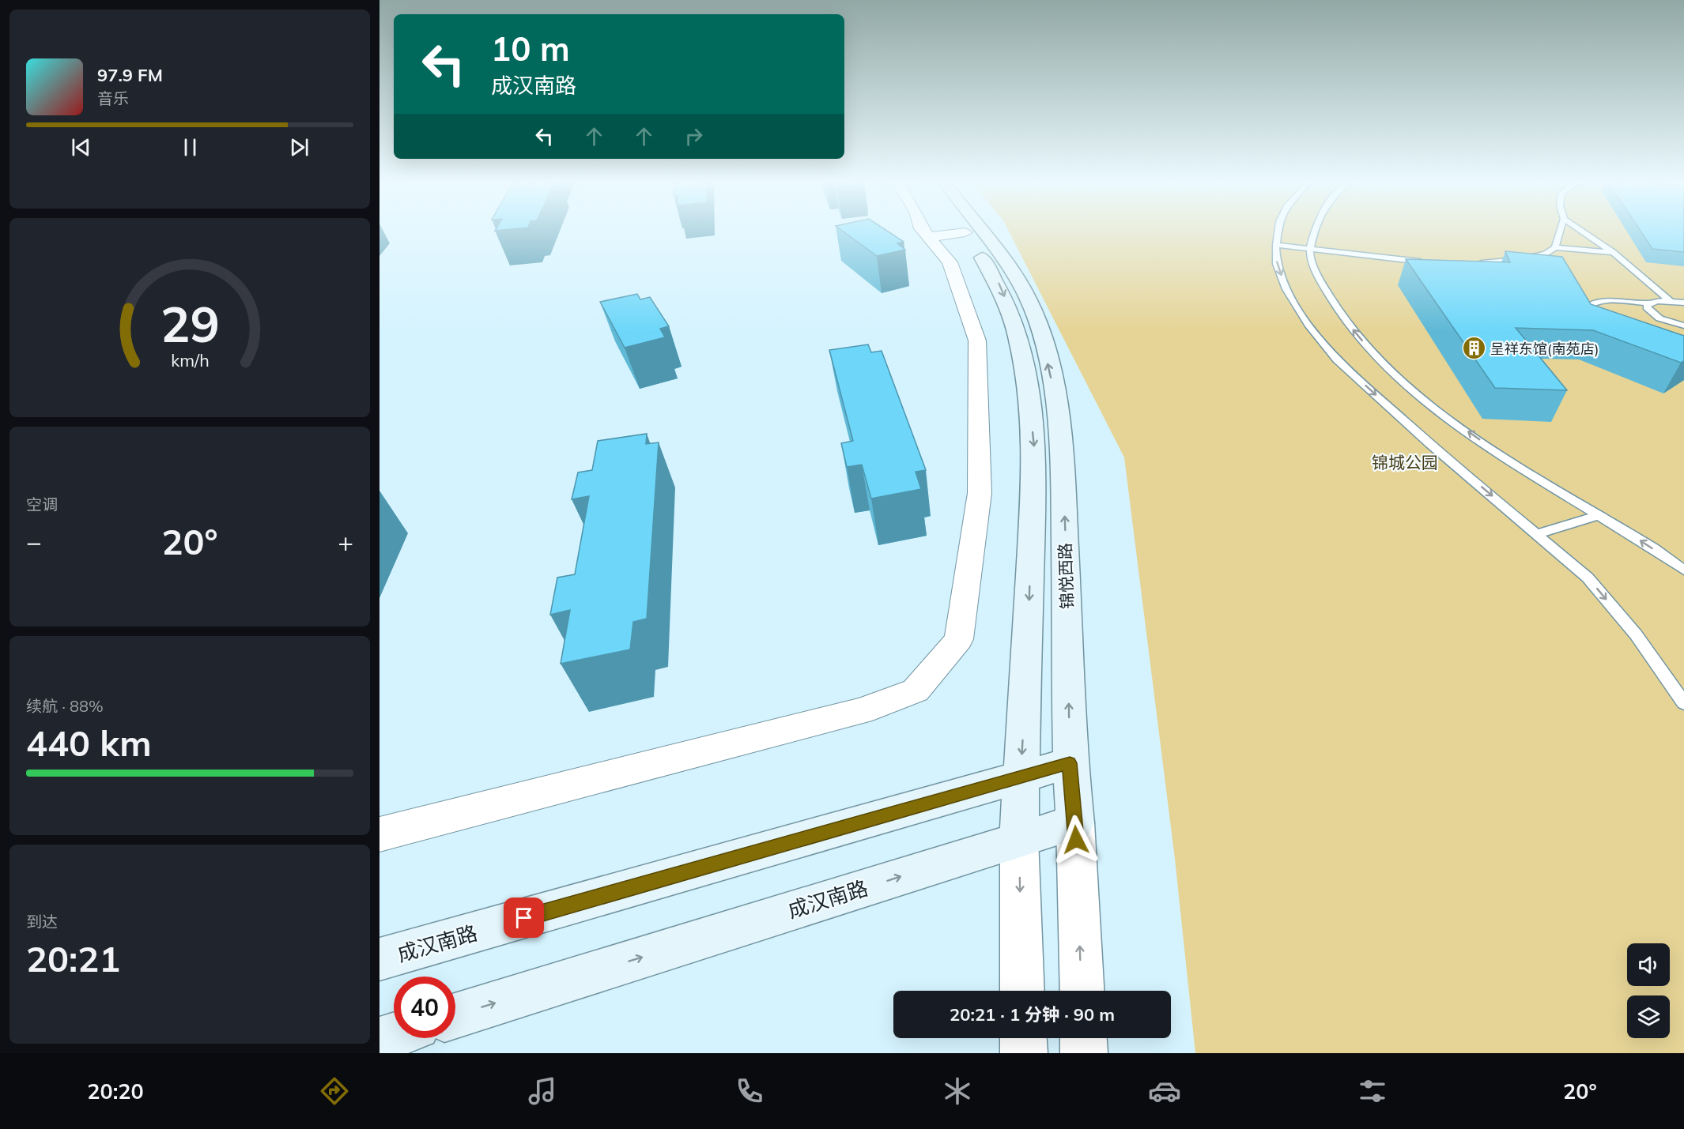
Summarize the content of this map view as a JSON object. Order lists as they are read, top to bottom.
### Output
{
  "streets": {
    "main road": ["锦悦西路", "成汉南路"]
  },
  "crossings": [
    ["锦悦西路", "成汉南路"]
  ],
  "parks": ["锦城公园"],
  "places": {
    "building": ["呈祥东馆(南苑店)"]
  },
  "page": {
    "turn": ["10 m", "成汉南路"],
    "song": ["97.9 FM", "音乐"],
    "tile": [
      "空调",
      ["续航 · 88%", "440 km"],
      ["到达", "20:21"]
    ],
    "heat": ["−", "20°", "+"],
    "limit": "40",
    "trip": "20:21 · 1 分钟 · 90 m",
    "tabs": ["20:20", "20°"],
    "gauge": ["29", "km/h"]
  }
}
